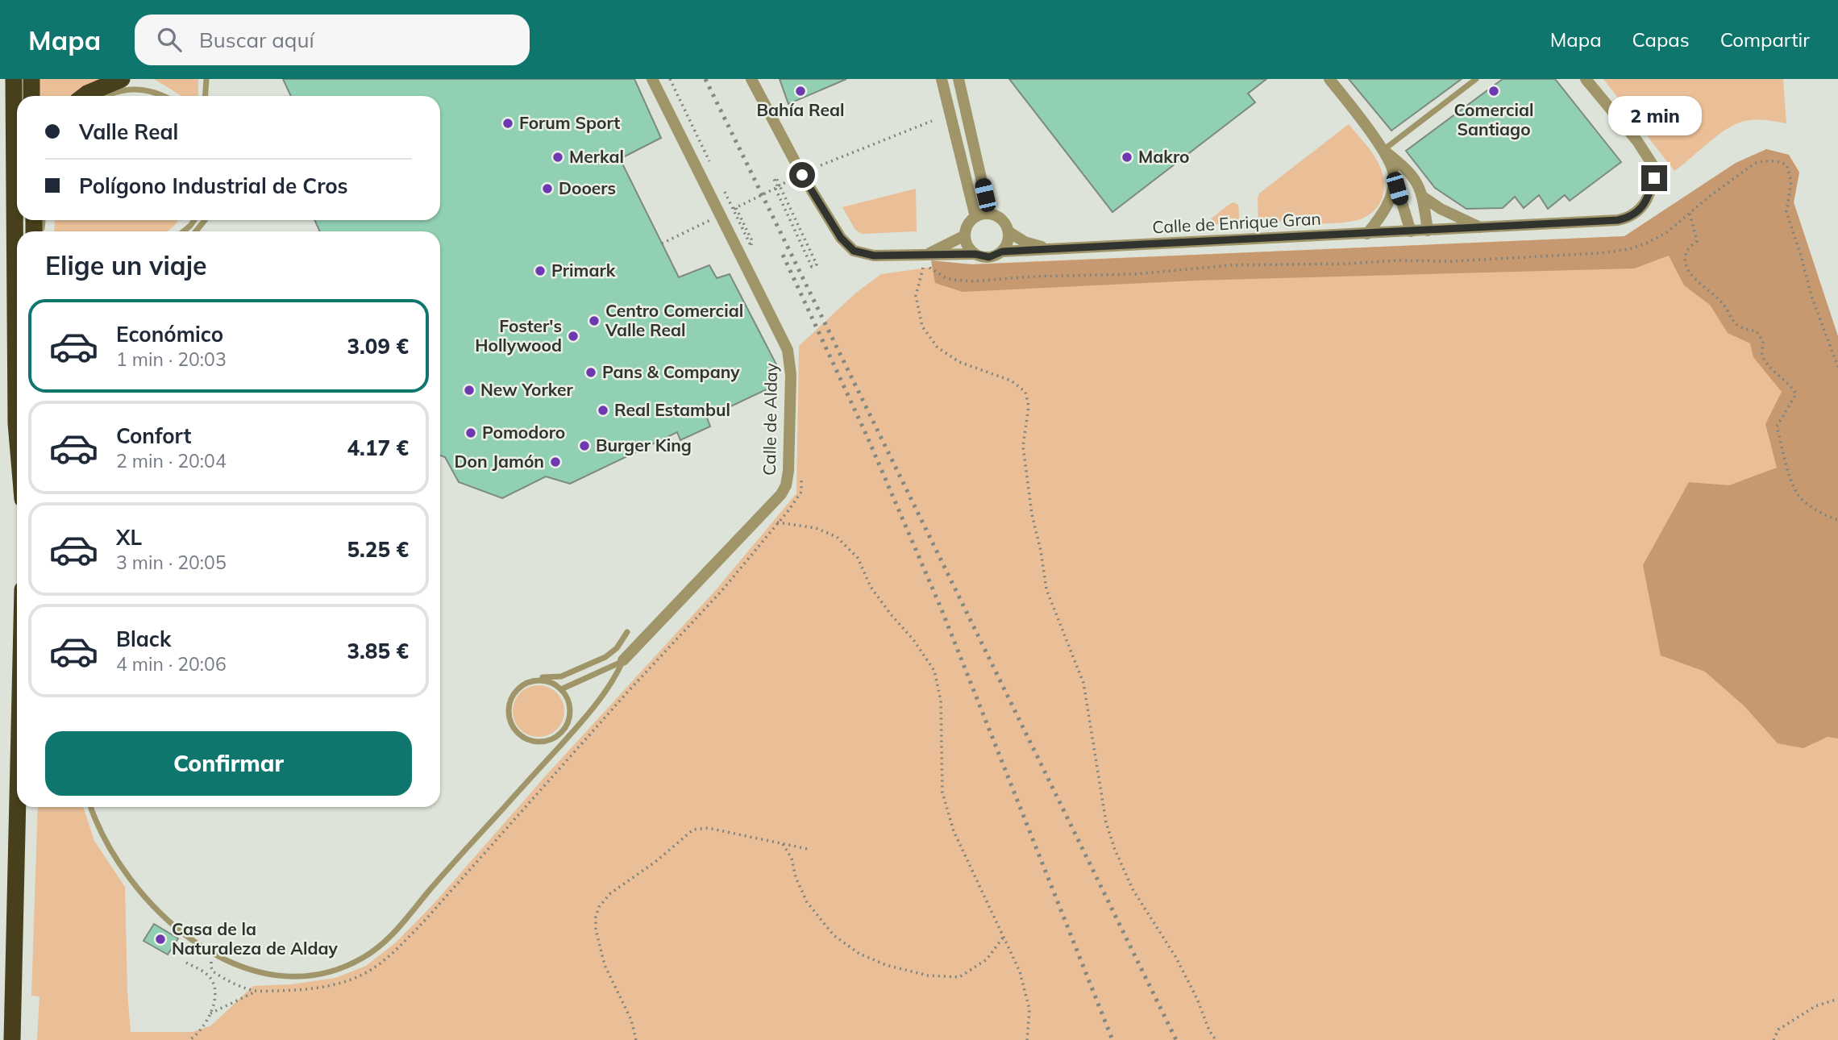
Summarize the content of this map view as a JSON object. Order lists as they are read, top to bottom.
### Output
{
  "streets": {
    "street": ["Calle de Enrique Gran", "Calle de Alday"]
  },
  "places": [
    "Bahía Real",
    "Comercial Santiago",
    "Forum Sport",
    "Merkal",
    "Makro",
    "Dooers",
    "Primark",
    "Centro Comercial Valle Real",
    "Foster's Hollywood",
    "Pans & Company",
    "New Yorker",
    "Real Estambul",
    "Pomodoro",
    "Burger King",
    "Don Jamón",
    "Casa de la Naturaleza de Alday"
  ],
  "page": {
    "header": "Mapa",
    "search": "Buscar aquí",
    "nav": ["Mapa", "Capas", "Compartir"],
    "bubble": "2 min",
    "banner": ["Valle Real", "Polígono Industrial de Cros"],
    "heading": "Elige un viaje",
    "list": [
      {
        "name": "Económico",
        "note": "1 min · 20:03",
        "value": "3.09 €"
      },
      {
        "name": "Confort",
        "note": "2 min · 20:04",
        "value": "4.17 €"
      },
      {
        "name": "XL",
        "note": "3 min · 20:05",
        "value": "5.25 €"
      },
      {
        "name": "Black",
        "note": "4 min · 20:06",
        "value": "3.85 €"
      }
    ],
    "buttons": "Confirmar"
  }
}
